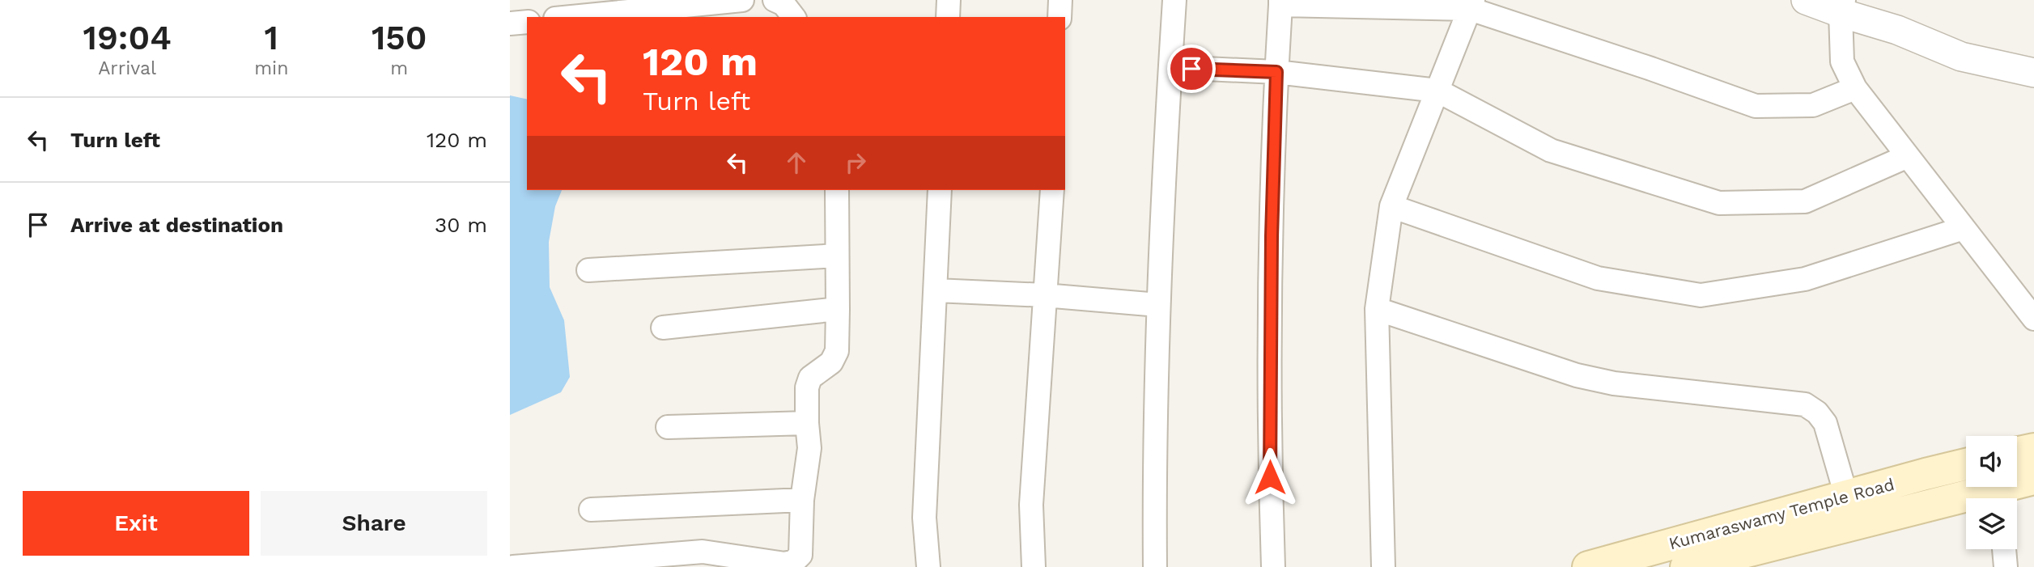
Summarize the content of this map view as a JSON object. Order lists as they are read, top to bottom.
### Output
{
  "streets": {
    "main road": ["Kumaraswamy Temple Road"]
  },
  "page": {
    "eta": [
      "19:04",
      "Arrival",
      "1",
      "min",
      "150",
      "m"
    ],
    "turn": ["120 m", "Turn left"],
    "list": [
      {
        "name": "Turn left",
        "value": "120 m"
      },
      {
        "name": "Arrive at destination",
        "value": "30 m"
      }
    ],
    "buttons": ["Exit", "Share"]
  }
}
